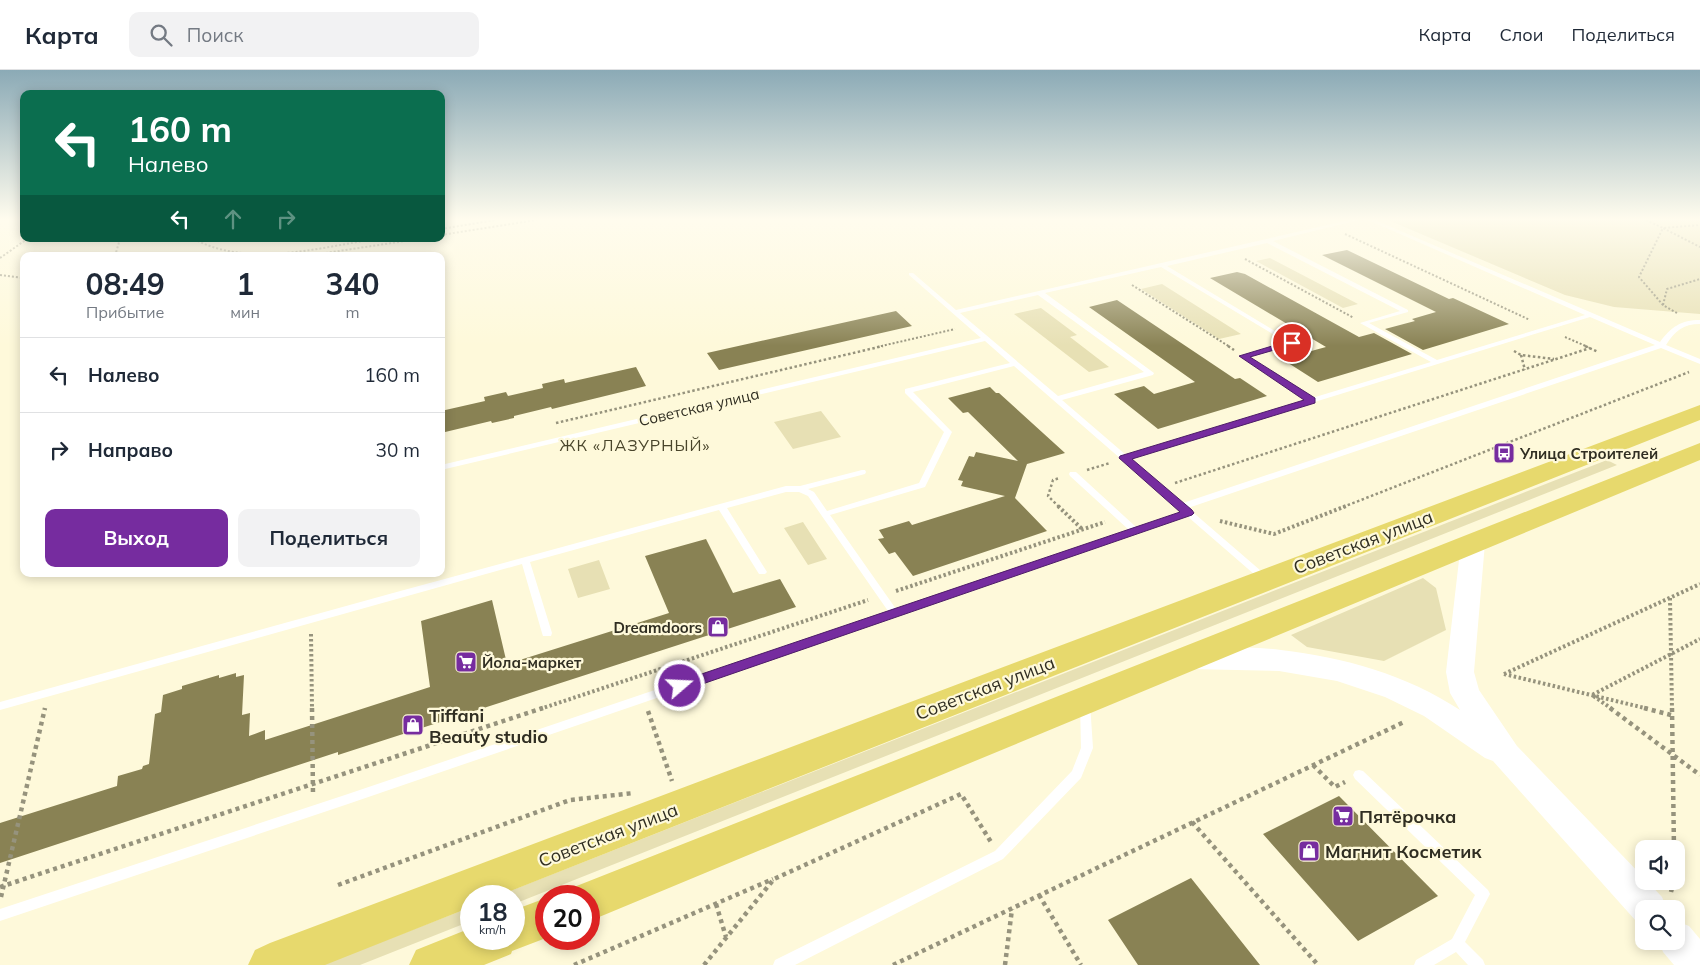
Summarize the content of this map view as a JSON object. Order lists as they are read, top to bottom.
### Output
{
  "streets": {
    "main road": ["Советская улица"]
  },
  "districts": ["ЖК «ЛАЗУРНЫЙ»"],
  "places": {
    "bus stop": ["Улица Строителей"],
    "shop": ["Dreamdoors", "Tiffani Beauty studio", "Магнит Косметик"],
    "supermarket": ["Йола-маркет", "Пятёрочка"]
  },
  "page": {
    "header": "Карта",
    "search": "Поиск",
    "nav": ["Карта", "Слои", "Поделиться"],
    "turn": ["160 m", "Налево"],
    "eta": [
      "08:49",
      "Прибытие",
      "1",
      "мин",
      "340",
      "m"
    ],
    "list": [
      {
        "name": "Налево",
        "value": "160 m"
      },
      {
        "name": "Направо",
        "value": "30 m"
      }
    ],
    "buttons": ["Выход", "Поделиться"],
    "speed": "18 km/h",
    "limit": "20"
  }
}
